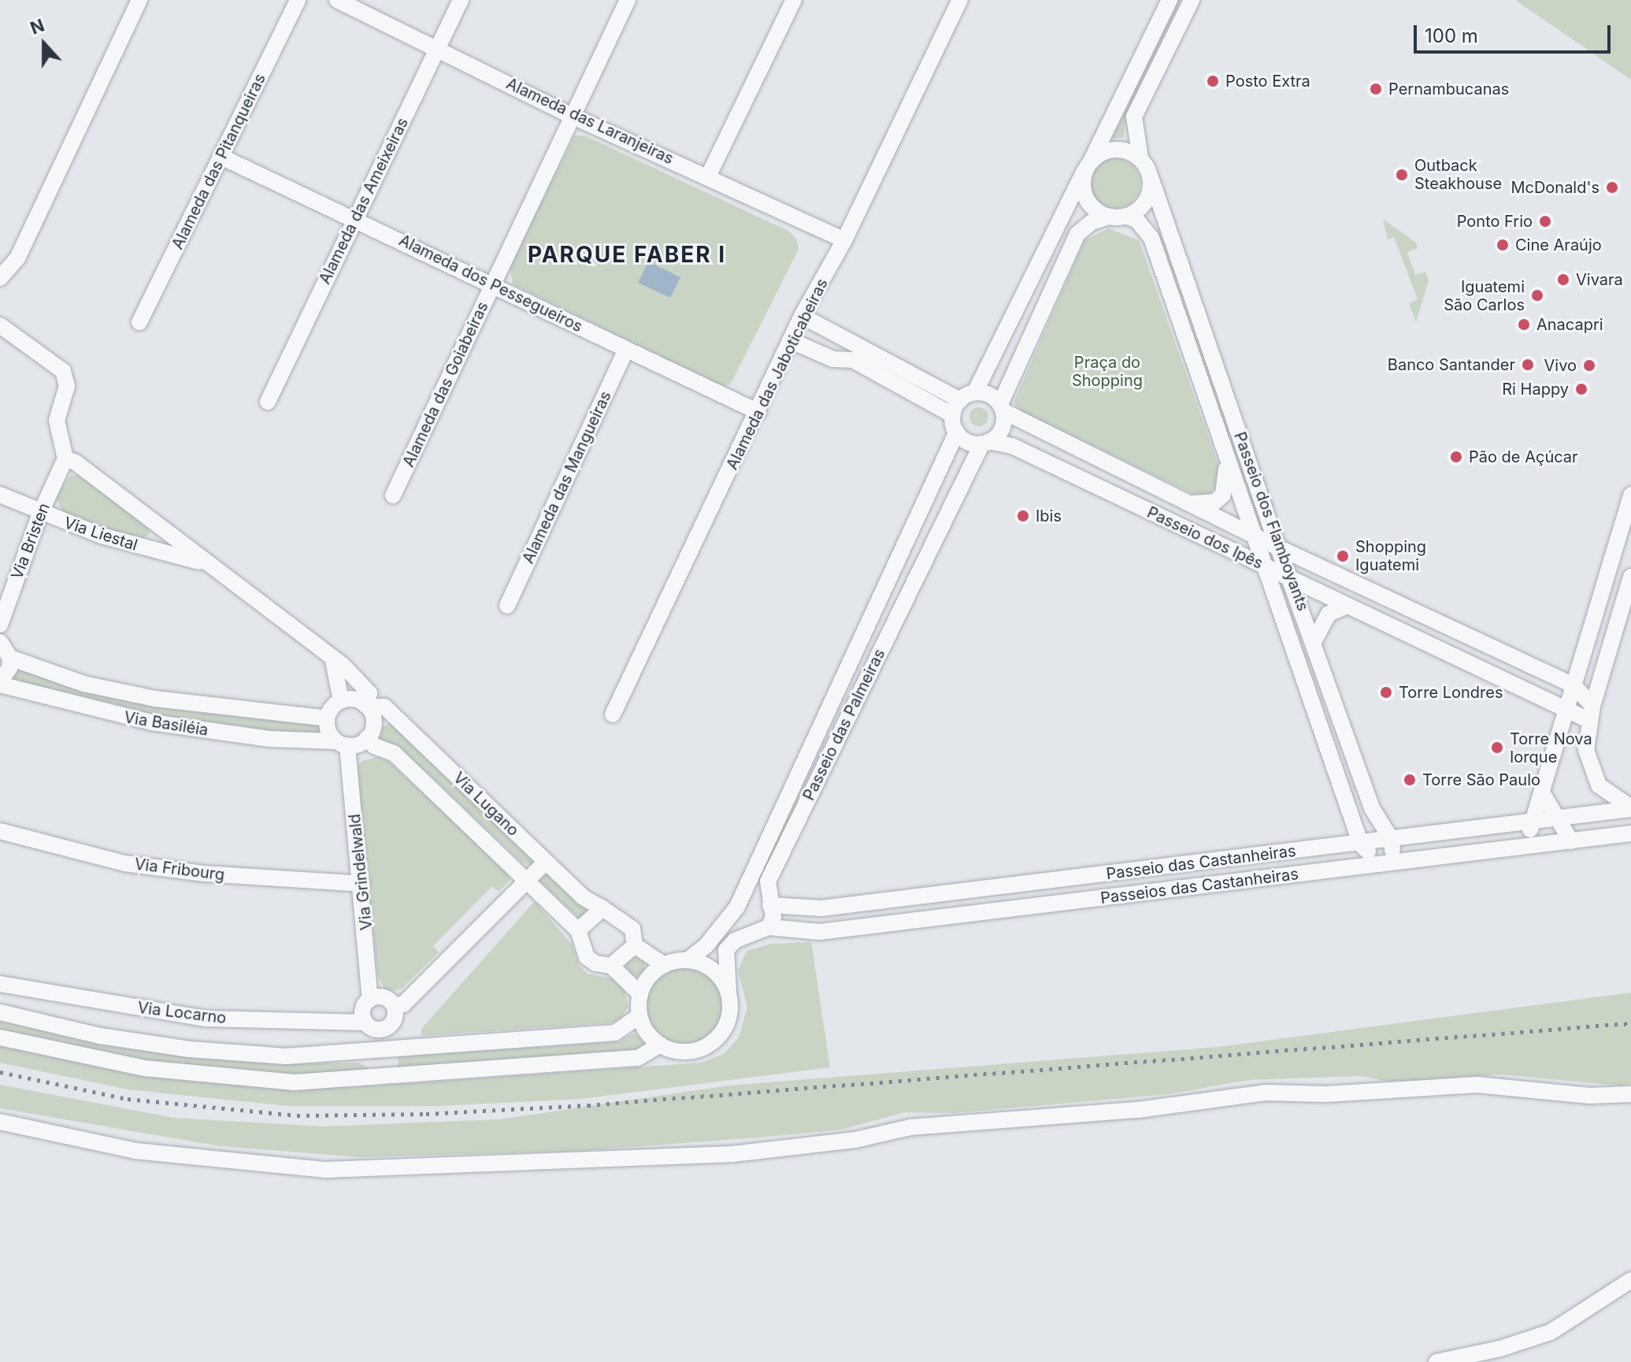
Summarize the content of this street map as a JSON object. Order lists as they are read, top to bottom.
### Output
{
  "streets": {
    "street": [
      "Alameda das Laranjeiras",
      "Alameda das Pitanqueiras",
      "Alameda das Ameixeiras",
      "Alameda dos Pessegueiros",
      "Alameda das Jaboticabeiras",
      "Alameda das Goiabeiras",
      "Alameda das Mangueiras",
      "Passeio dos Flamboyants",
      "Via Liestal",
      "Passeio dos Ipês",
      "Via Bristen",
      "Via Basiléia",
      "Passeio das Palmeiras",
      "Via Lugano",
      "Passeio das Castanheiras",
      "Via Fribourg",
      "Via Grindelwald",
      "Passeios das Castanheiras",
      "Via Locarno"
    ]
  },
  "crossings": [
    ["Alameda das Laranjeiras", "Alameda das Ameixeiras"],
    ["Alameda das Laranjeiras", "Alameda das Jaboticabeiras"],
    ["Alameda das Laranjeiras", "Alameda das Goiabeiras"],
    ["Alameda das Pitanqueiras", "Alameda dos Pessegueiros"],
    ["Alameda das Ameixeiras", "Alameda dos Pessegueiros"],
    ["Alameda dos Pessegueiros", "Alameda das Jaboticabeiras"],
    ["Alameda dos Pessegueiros", "Alameda das Goiabeiras"],
    ["Alameda dos Pessegueiros", "Alameda das Mangueiras"],
    ["Passeio dos Flamboyants", "Passeio dos Ipês"],
    ["Passeio dos Flamboyants", "Passeio das Castanheiras"],
    ["Passeio dos Flamboyants", "Passeios das Castanheiras"],
    ["Via Liestal", "Via Bristen"],
    ["Passeio dos Ipês", "Passeio das Palmeiras"],
    ["Via Basiléia", "Via Lugano"],
    ["Via Basiléia", "Via Grindelwald"],
    ["Passeio das Palmeiras", "Via Lugano"],
    ["Passeio das Palmeiras", "Passeio das Castanheiras"],
    ["Passeio das Palmeiras", "Passeios das Castanheiras"],
    ["Via Lugano", "Via Grindelwald"],
    ["Via Fribourg", "Via Grindelwald"],
    ["Via Grindelwald", "Via Locarno"]
  ],
  "districts": ["PARQUE FABER I"],
  "parks": ["Praça do Shopping"],
  "places": [
    "Posto Extra",
    "Pernambucanas",
    "Outback Steakhouse",
    "McDonald's",
    "Ponto Frio",
    "Cine Araújo",
    "Vivara",
    "Iguatemi São Carlos",
    "Anacapri",
    "Banco Santander",
    "Vivo",
    "Ri Happy",
    "Pão de Açúcar",
    "Ibis",
    "Shopping Iguatemi",
    "Torre Londres",
    "Torre Nova Iorque",
    "Torre São Paulo"
  ],
  "scale_bar": "100 m",
  "north": "top"
}
